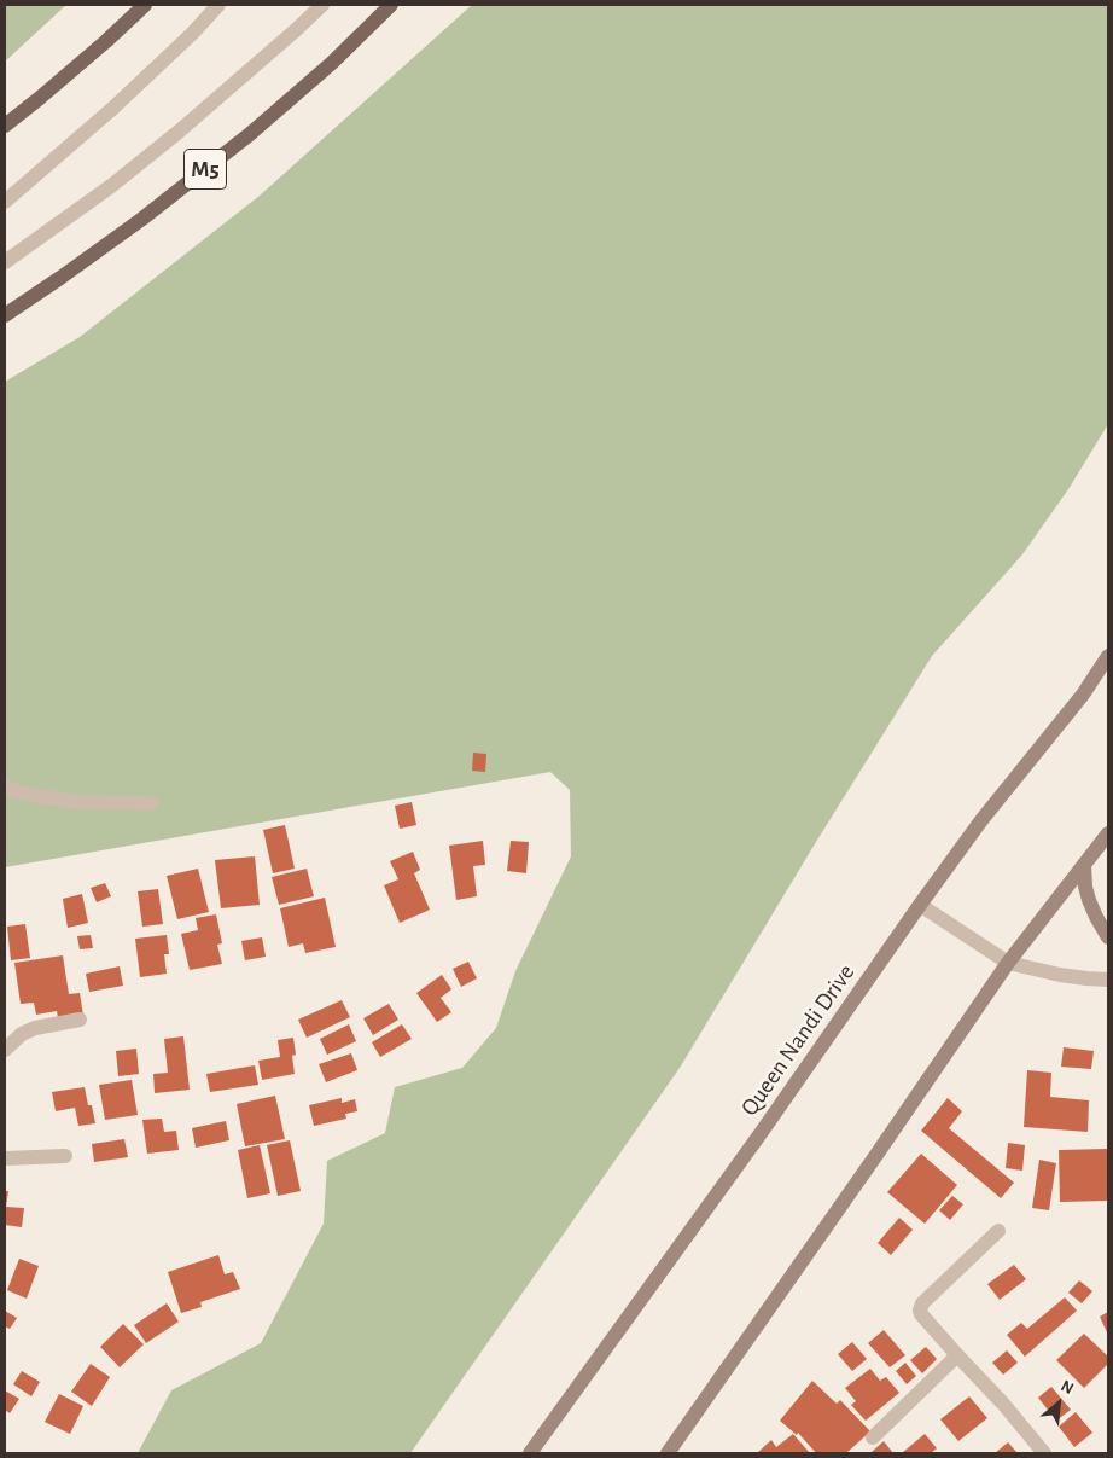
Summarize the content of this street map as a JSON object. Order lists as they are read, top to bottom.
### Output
{
  "streets": {
    "main road": ["M5", "Queen Nandi Drive"]
  },
  "north": "top right"
}
